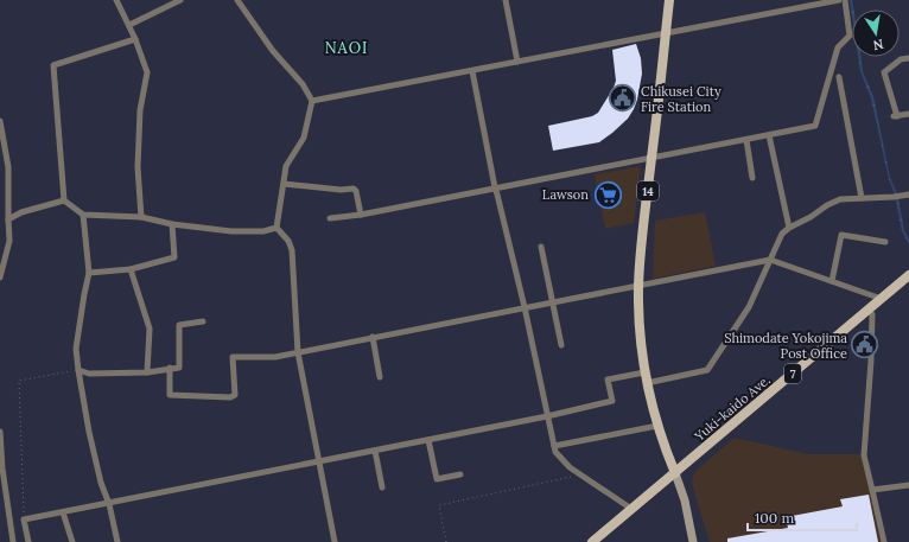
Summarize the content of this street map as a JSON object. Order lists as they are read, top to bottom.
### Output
{
  "streets": {
    "main road": ["14", "7", "Yuki-kaido Ave."]
  },
  "crossings": [
    ["14", "Yuki-kaido Ave."]
  ],
  "districts": ["NAOI"],
  "places": {
    "public building": ["Chikusei City Fire Station", "Shimodate Yokojima Post Office"],
    "supermarket": ["Lawson"]
  },
  "scale_bar": "100 m",
  "north": "bottom"
}
